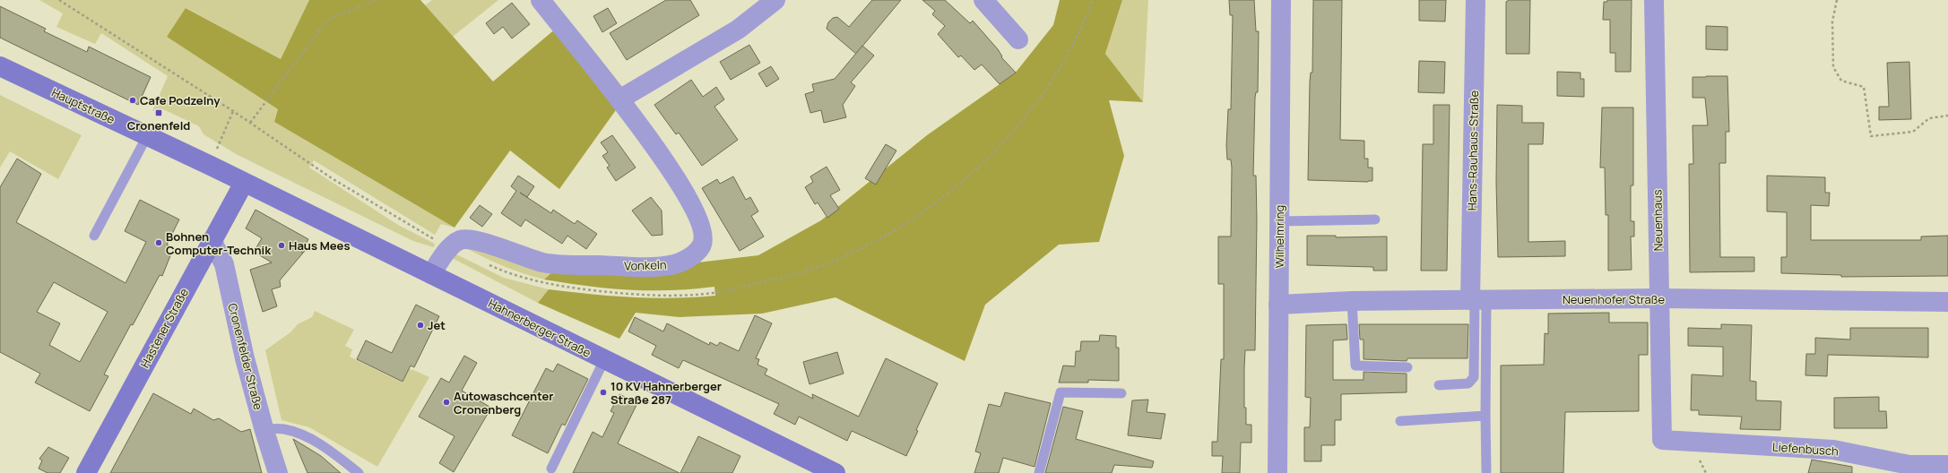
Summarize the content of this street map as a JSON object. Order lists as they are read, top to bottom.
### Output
{
  "streets": {
    "main road": ["Hauptstraße", "Hastener Straße", "Hahnerberger Straße"],
    "street": [
      "Hans-Rauhaus-Straße",
      "Neuenhaus",
      "Wilhelmring",
      "Vonkeln",
      "Neuenhofer Straße",
      "Cronenfelder Straße",
      "Liefenbusch"
    ]
  },
  "crossings": [
    ["Hauptstraße", "Hastener Straße"],
    ["Hauptstraße", "Hahnerberger Straße"],
    ["Hans-Rauhaus-Straße", "Neuenhofer Straße"],
    ["Neuenhaus", "Neuenhofer Straße"],
    ["Neuenhaus", "Liefenbusch"],
    ["Wilhelmring", "Neuenhofer Straße"],
    ["Hastener Straße", "Hahnerberger Straße"],
    ["Hastener Straße", "Cronenfelder Straße"]
  ],
  "places": {
    "other": [
      "Cafe Podzelny",
      "Bohnen Computer-Technik",
      "Haus Mees",
      "Jet",
      "10 KV Hahnerberger Straße 287",
      "Autowaschcenter Cronenberg"
    ],
    "transit": ["Cronenfeld"]
  }
}
